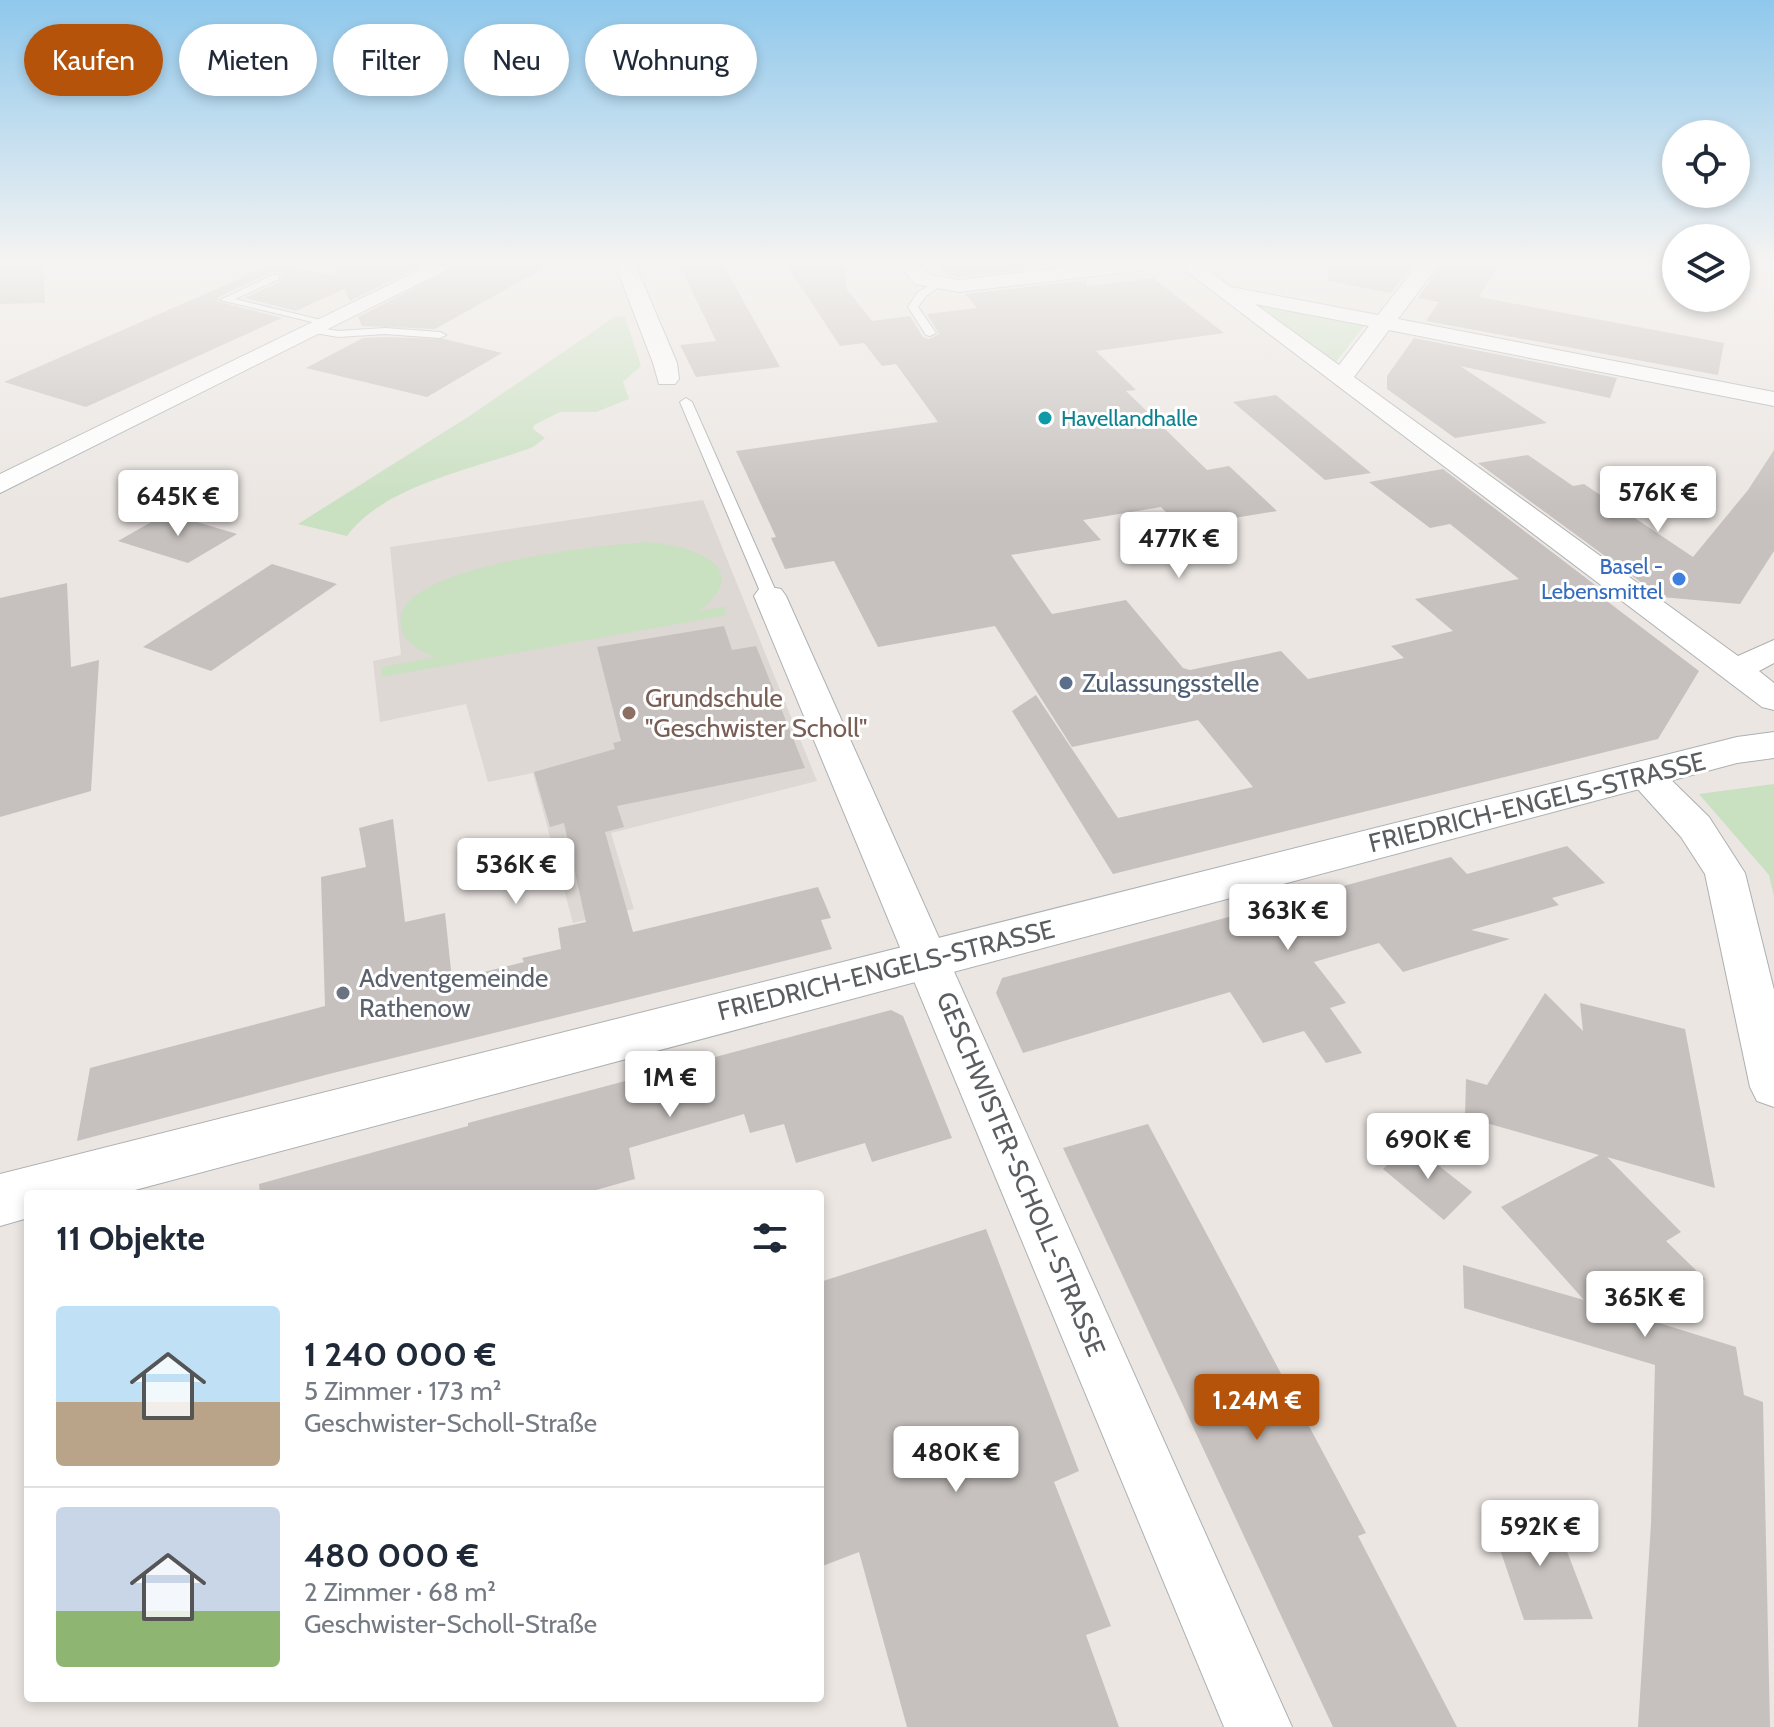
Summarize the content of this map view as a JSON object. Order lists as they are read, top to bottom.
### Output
{
  "streets": {
    "street": ["FRIEDRICH-ENGELS-STRASSE", "GESCHWISTER-SCHOLL-STRASSE"]
  },
  "crossings": [
    ["FRIEDRICH-ENGELS-STRASSE", "GESCHWISTER-SCHOLL-STRASSE"]
  ],
  "places": [
    "Havellandhalle",
    "Basel - Lebensmittel",
    "Zulassungsstelle",
    "Grundschule \"Geschwister Scholl\"",
    "Adventgemeinde Rathenow"
  ],
  "page": {
    "chip": [
      "Kaufen",
      "Mieten",
      "Filter",
      "Neu",
      "Wohnung"
    ],
    "price": [
      "576K €",
      "645K €",
      "477K €",
      "536K €",
      "363K €",
      "1M €",
      "690K €",
      "365K €",
      "1.24M €",
      "480K €",
      "592K €"
    ],
    "heading": "11 Objekte",
    "list": [
      {
        "name": "1 240 000 €",
        "note": "5 Zimmer · 173 m² · Geschwister-Scholl-Straße"
      },
      {
        "name": "480 000 €",
        "note": "2 Zimmer · 68 m² · Geschwister-Scholl-Straße"
      }
    ]
  }
}
